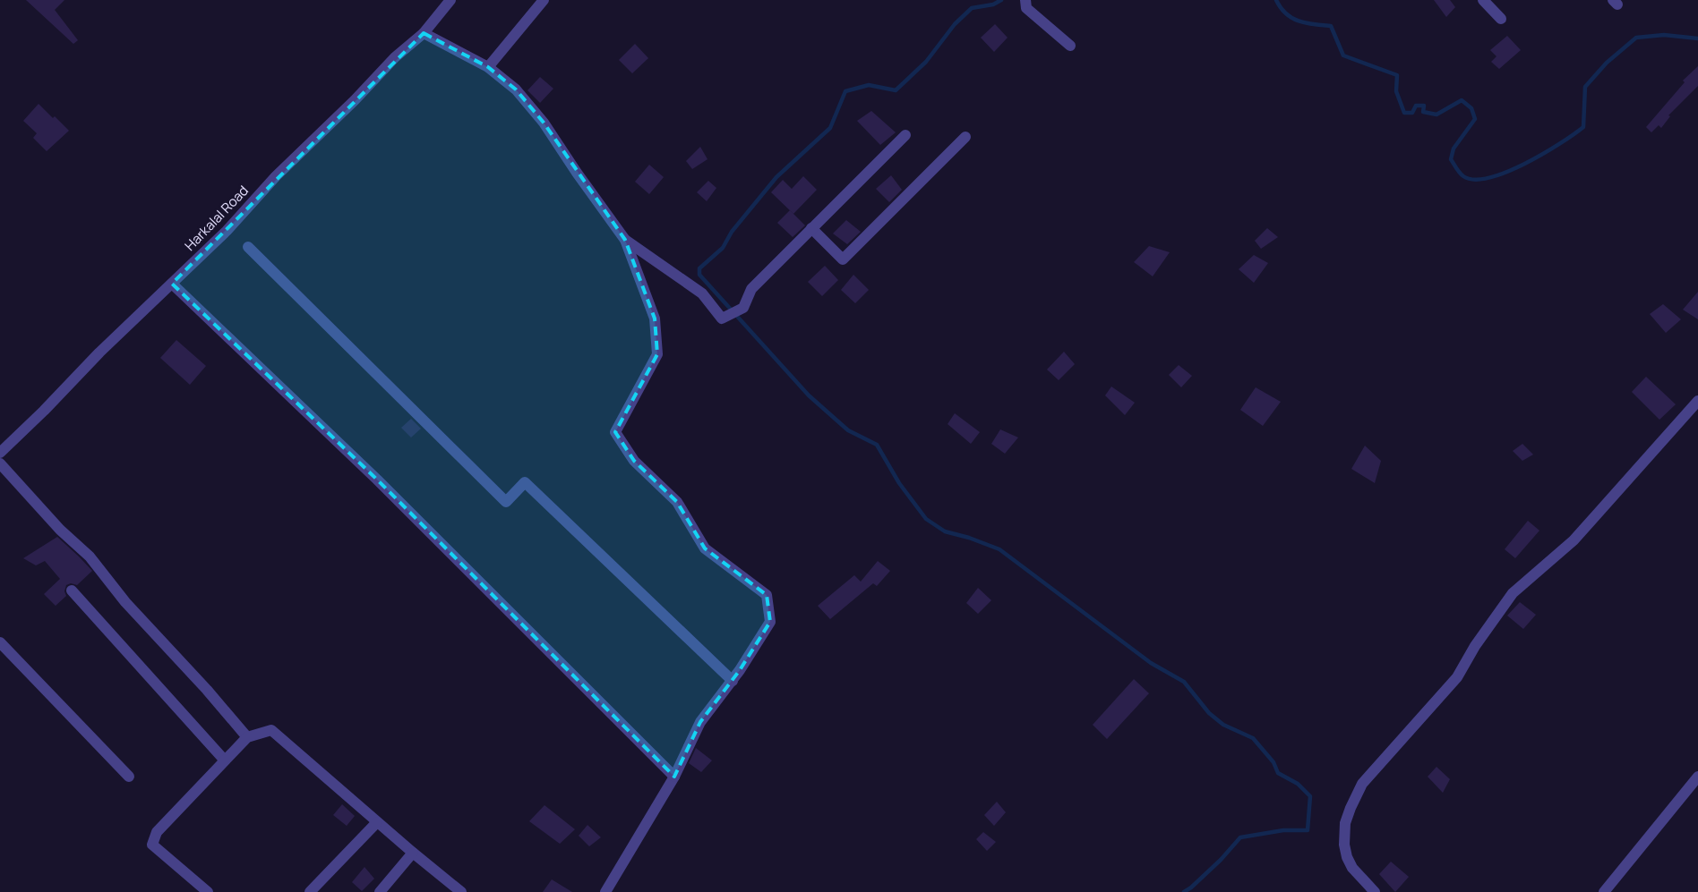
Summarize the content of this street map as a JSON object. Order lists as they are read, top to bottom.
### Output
{
  "streets": {
    "street": ["Harkalal Road"]
  }
}
